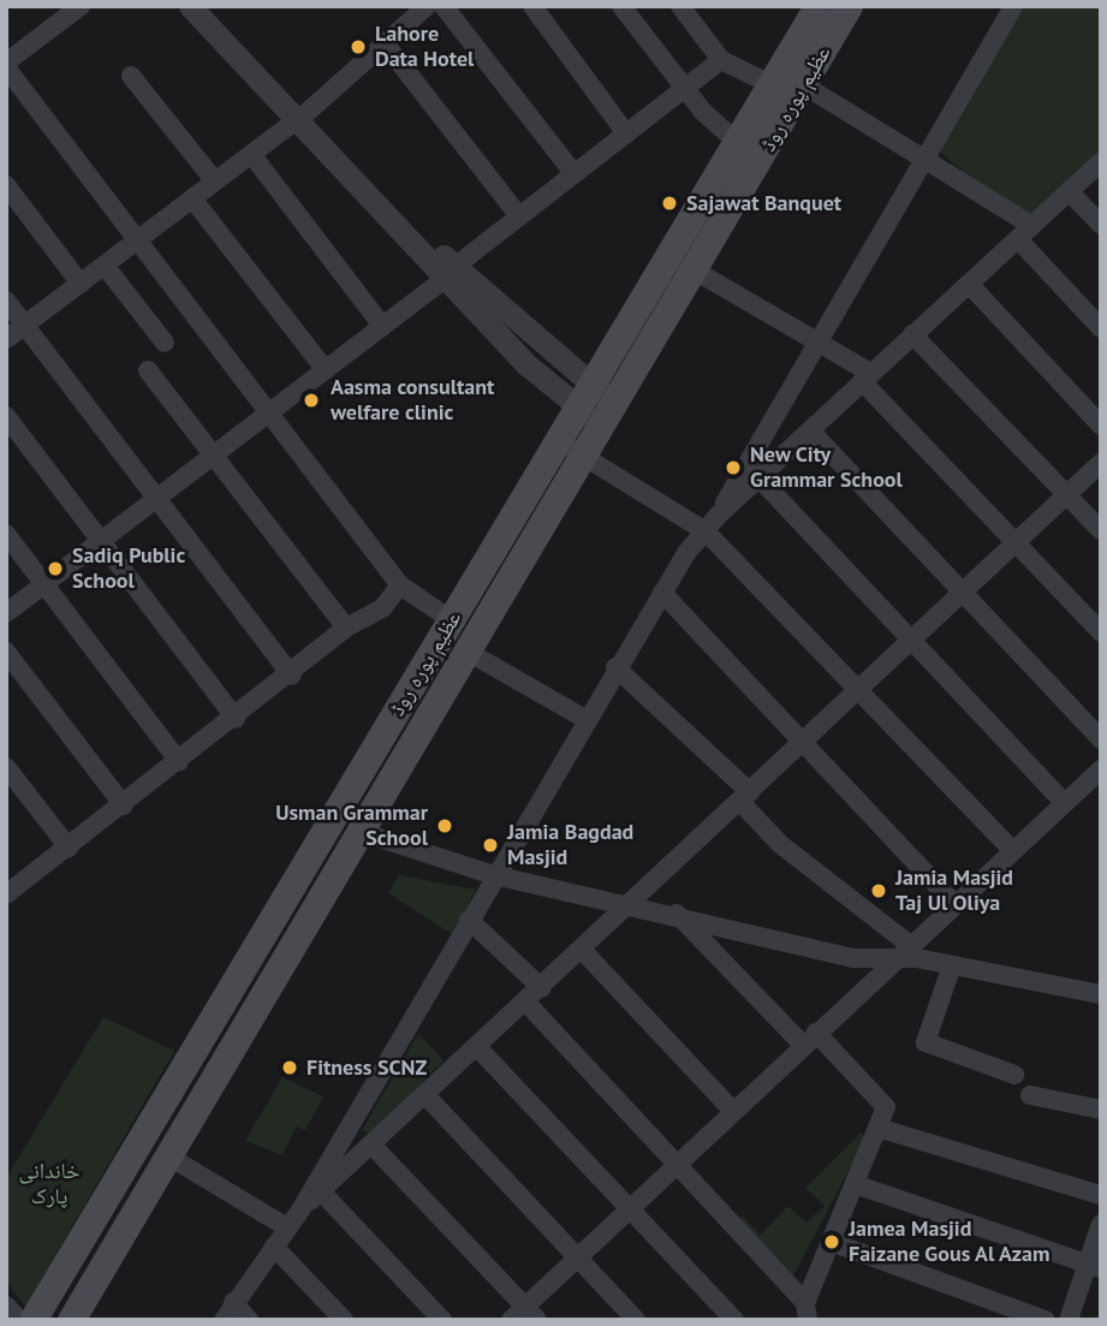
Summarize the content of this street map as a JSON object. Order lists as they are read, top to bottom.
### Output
{
  "streets": {
    "main road": ["عظیم پورہ روڈ"]
  },
  "parks": ["خاندانی پارک"],
  "places": [
    "Lahore Data Hotel",
    "Sajawat Banquet",
    "Aasma consultant welfare clinic",
    "New City Grammar School",
    "Sadiq Public School",
    "Usman Grammar School",
    "Jamia Bagdad Masjid",
    "Jamia Masjid Taj Ul Oliya",
    "Fitness SCNZ",
    "Jamea Masjid Faizane Gous Al Azam"
  ]
}
